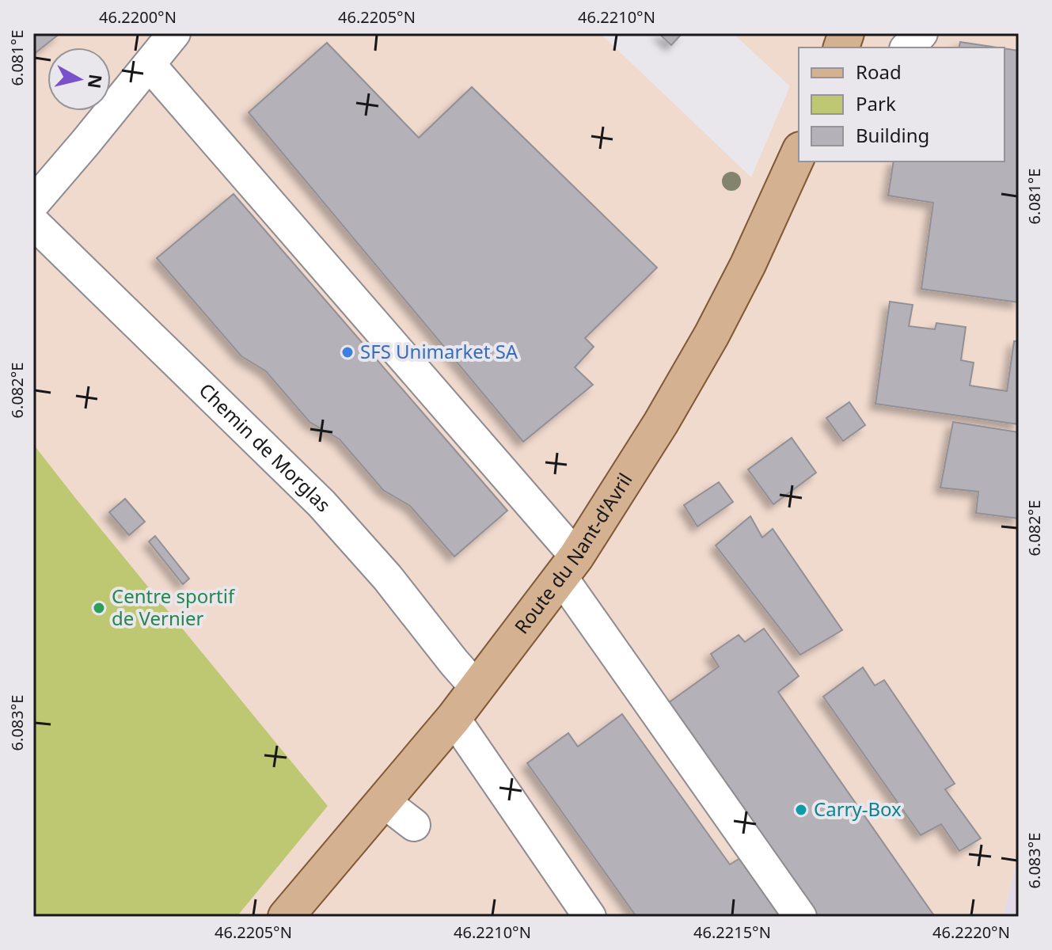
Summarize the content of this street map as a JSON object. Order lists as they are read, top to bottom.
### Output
{
  "streets": {
    "main road": ["Route du Nant-d'Avril"],
    "street": ["Chemin de Morglas"]
  },
  "crossings": [
    ["Chemin de Morglas", "Route du Nant-d'Avril"]
  ],
  "places": ["SFS Unimarket SA", "Centre sportif de Vernier", "Carry-Box"],
  "legend": ["Road", "Park", "Building"],
  "north": "right",
  "coordinates": [
    "46.2200°N",
    "46.2205°N",
    "46.2210°N",
    "6.081°E",
    "6.082°E",
    "6.083°E",
    "46.2215°N",
    "46.2220°N"
  ]
}
